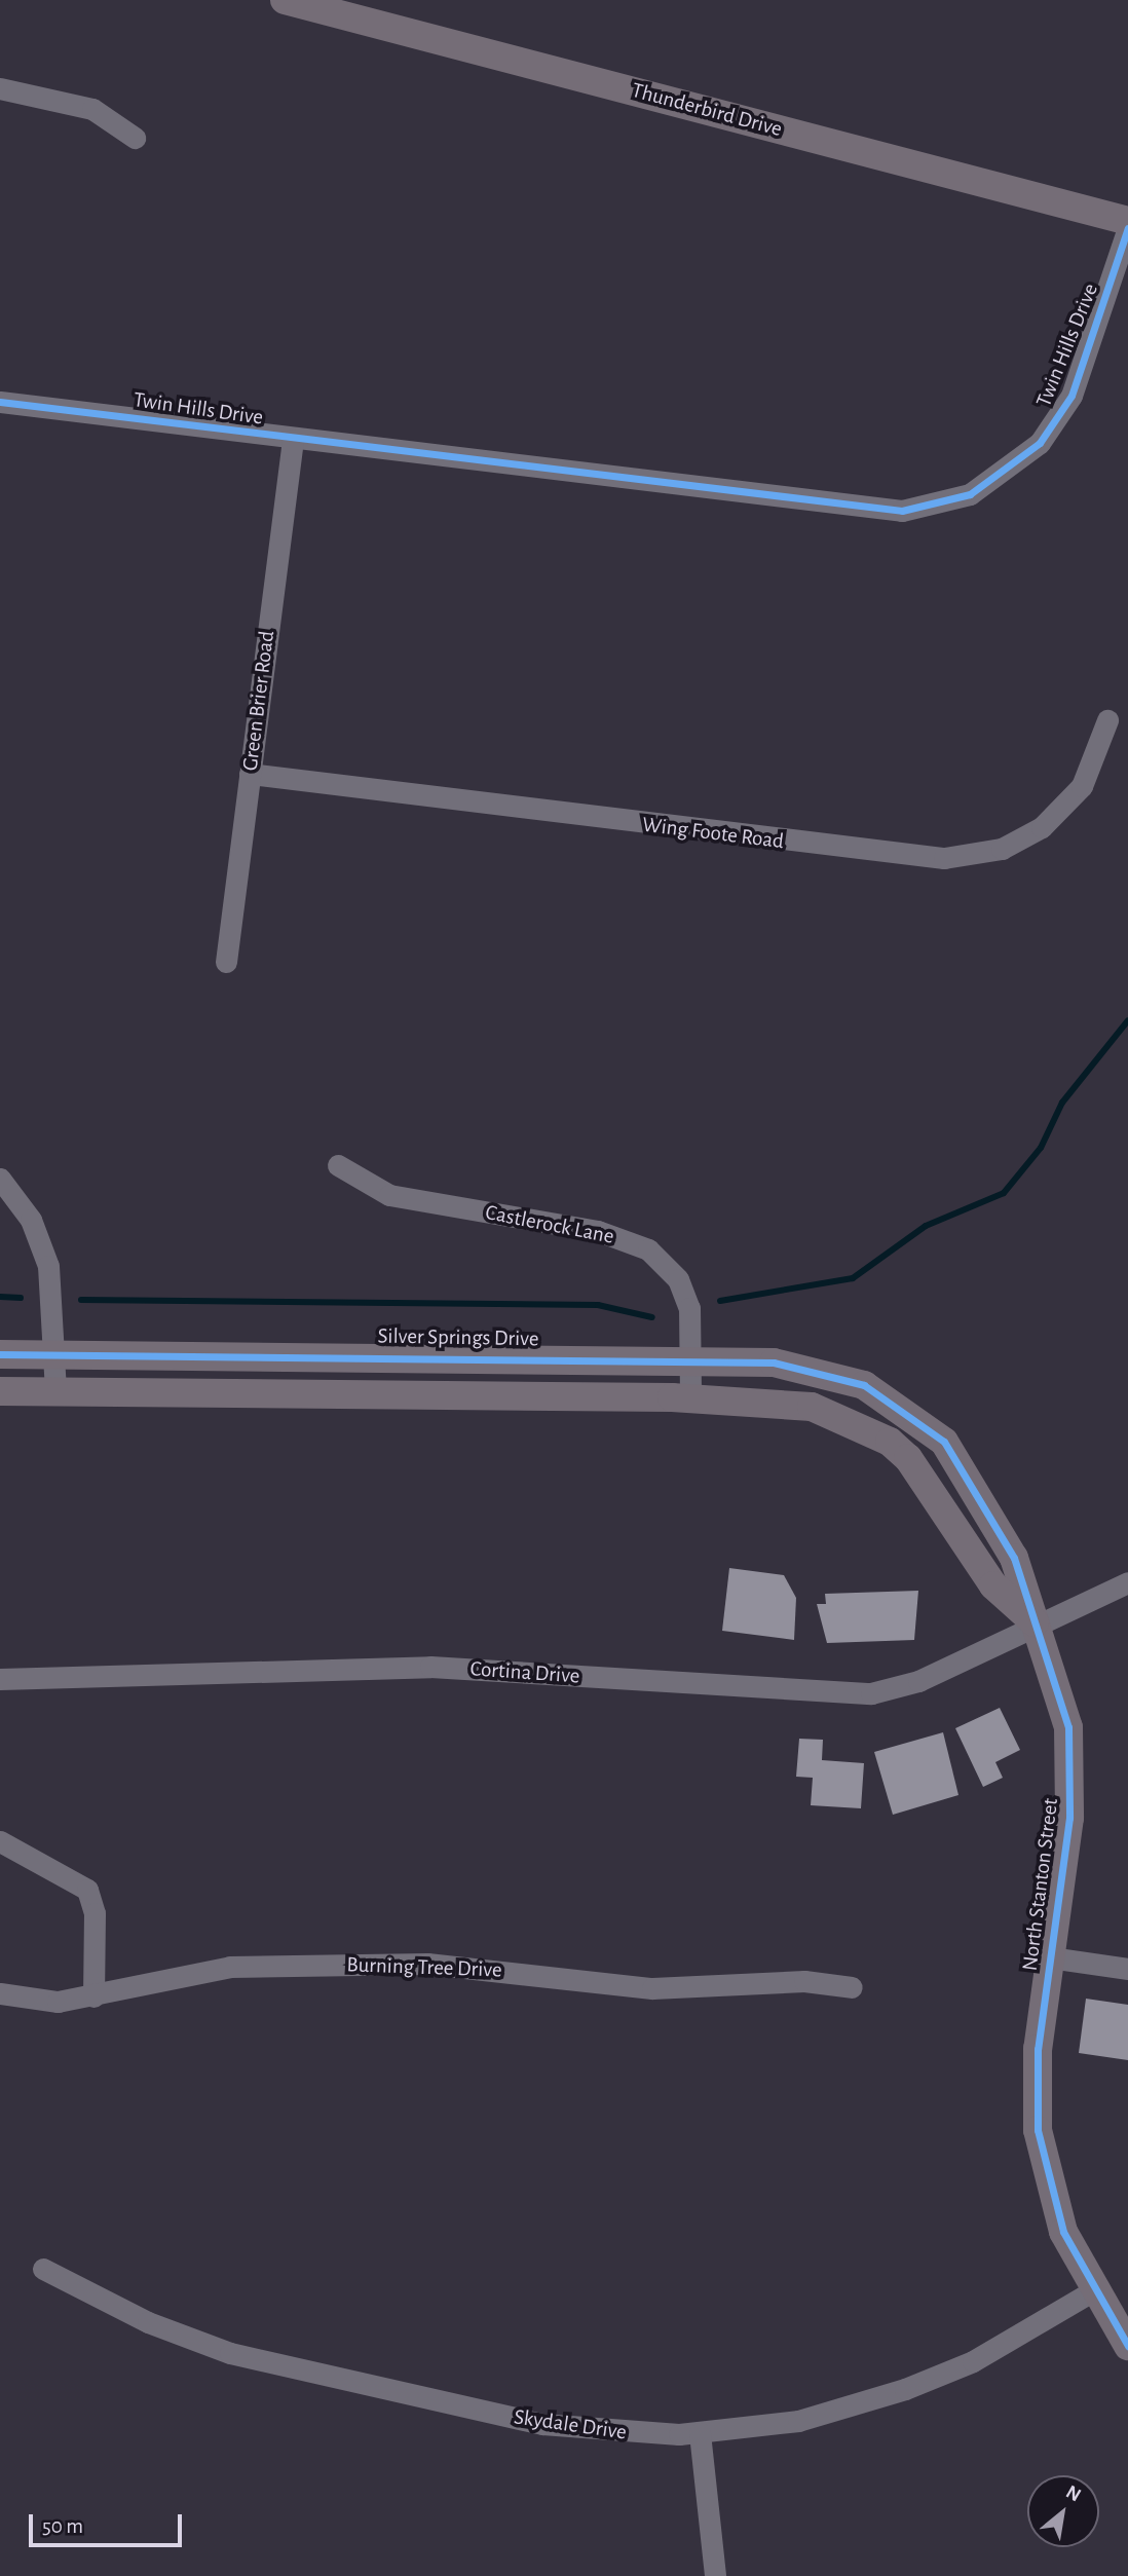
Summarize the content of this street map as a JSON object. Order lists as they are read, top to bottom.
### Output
{
  "streets": {
    "street": [
      "Thunderbird Drive",
      "Twin Hills Drive",
      "Green Brier Road",
      "Wing Foote Road",
      "Castlerock Lane",
      "Silver Springs Drive",
      "Cortina Drive",
      "North Stanton Street",
      "Burning Tree Drive",
      "Skydale Drive"
    ]
  },
  "crossings": [
    ["Twin Hills Drive", "Green Brier Road"],
    ["Green Brier Road", "Wing Foote Road"],
    ["Castlerock Lane", "Silver Springs Drive"],
    ["Silver Springs Drive", "North Stanton Street"],
    ["Cortina Drive", "North Stanton Street"],
    ["North Stanton Street", "Skydale Drive"]
  ],
  "scale_bar": "50 m",
  "north": "top right"
}
